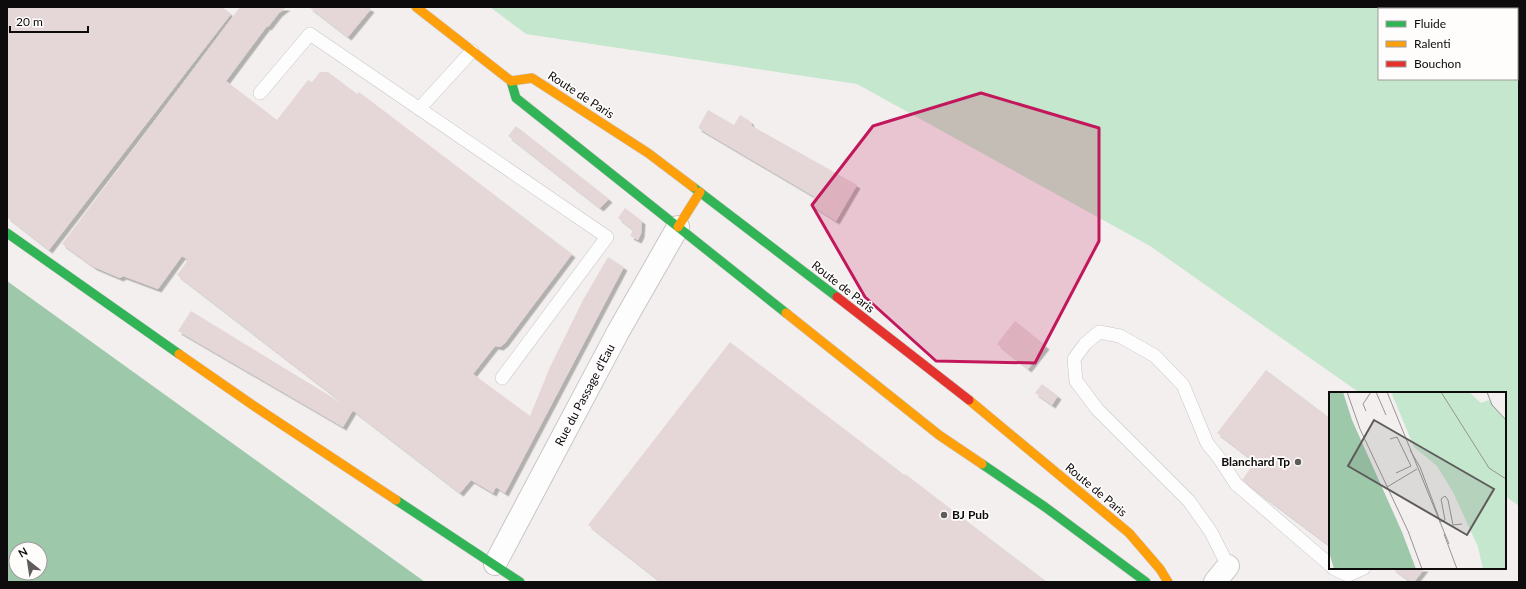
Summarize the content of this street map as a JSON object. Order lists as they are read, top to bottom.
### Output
{
  "streets": {
    "main road": ["Route de Paris"],
    "street": ["Rue du Passage d'Eau"]
  },
  "places": ["Blanchard Tp", "BJ Pub"],
  "legend": ["Fluide", "Ralenti", "Bouchon"],
  "scale_bar": "20 m",
  "north": "top left"
}
